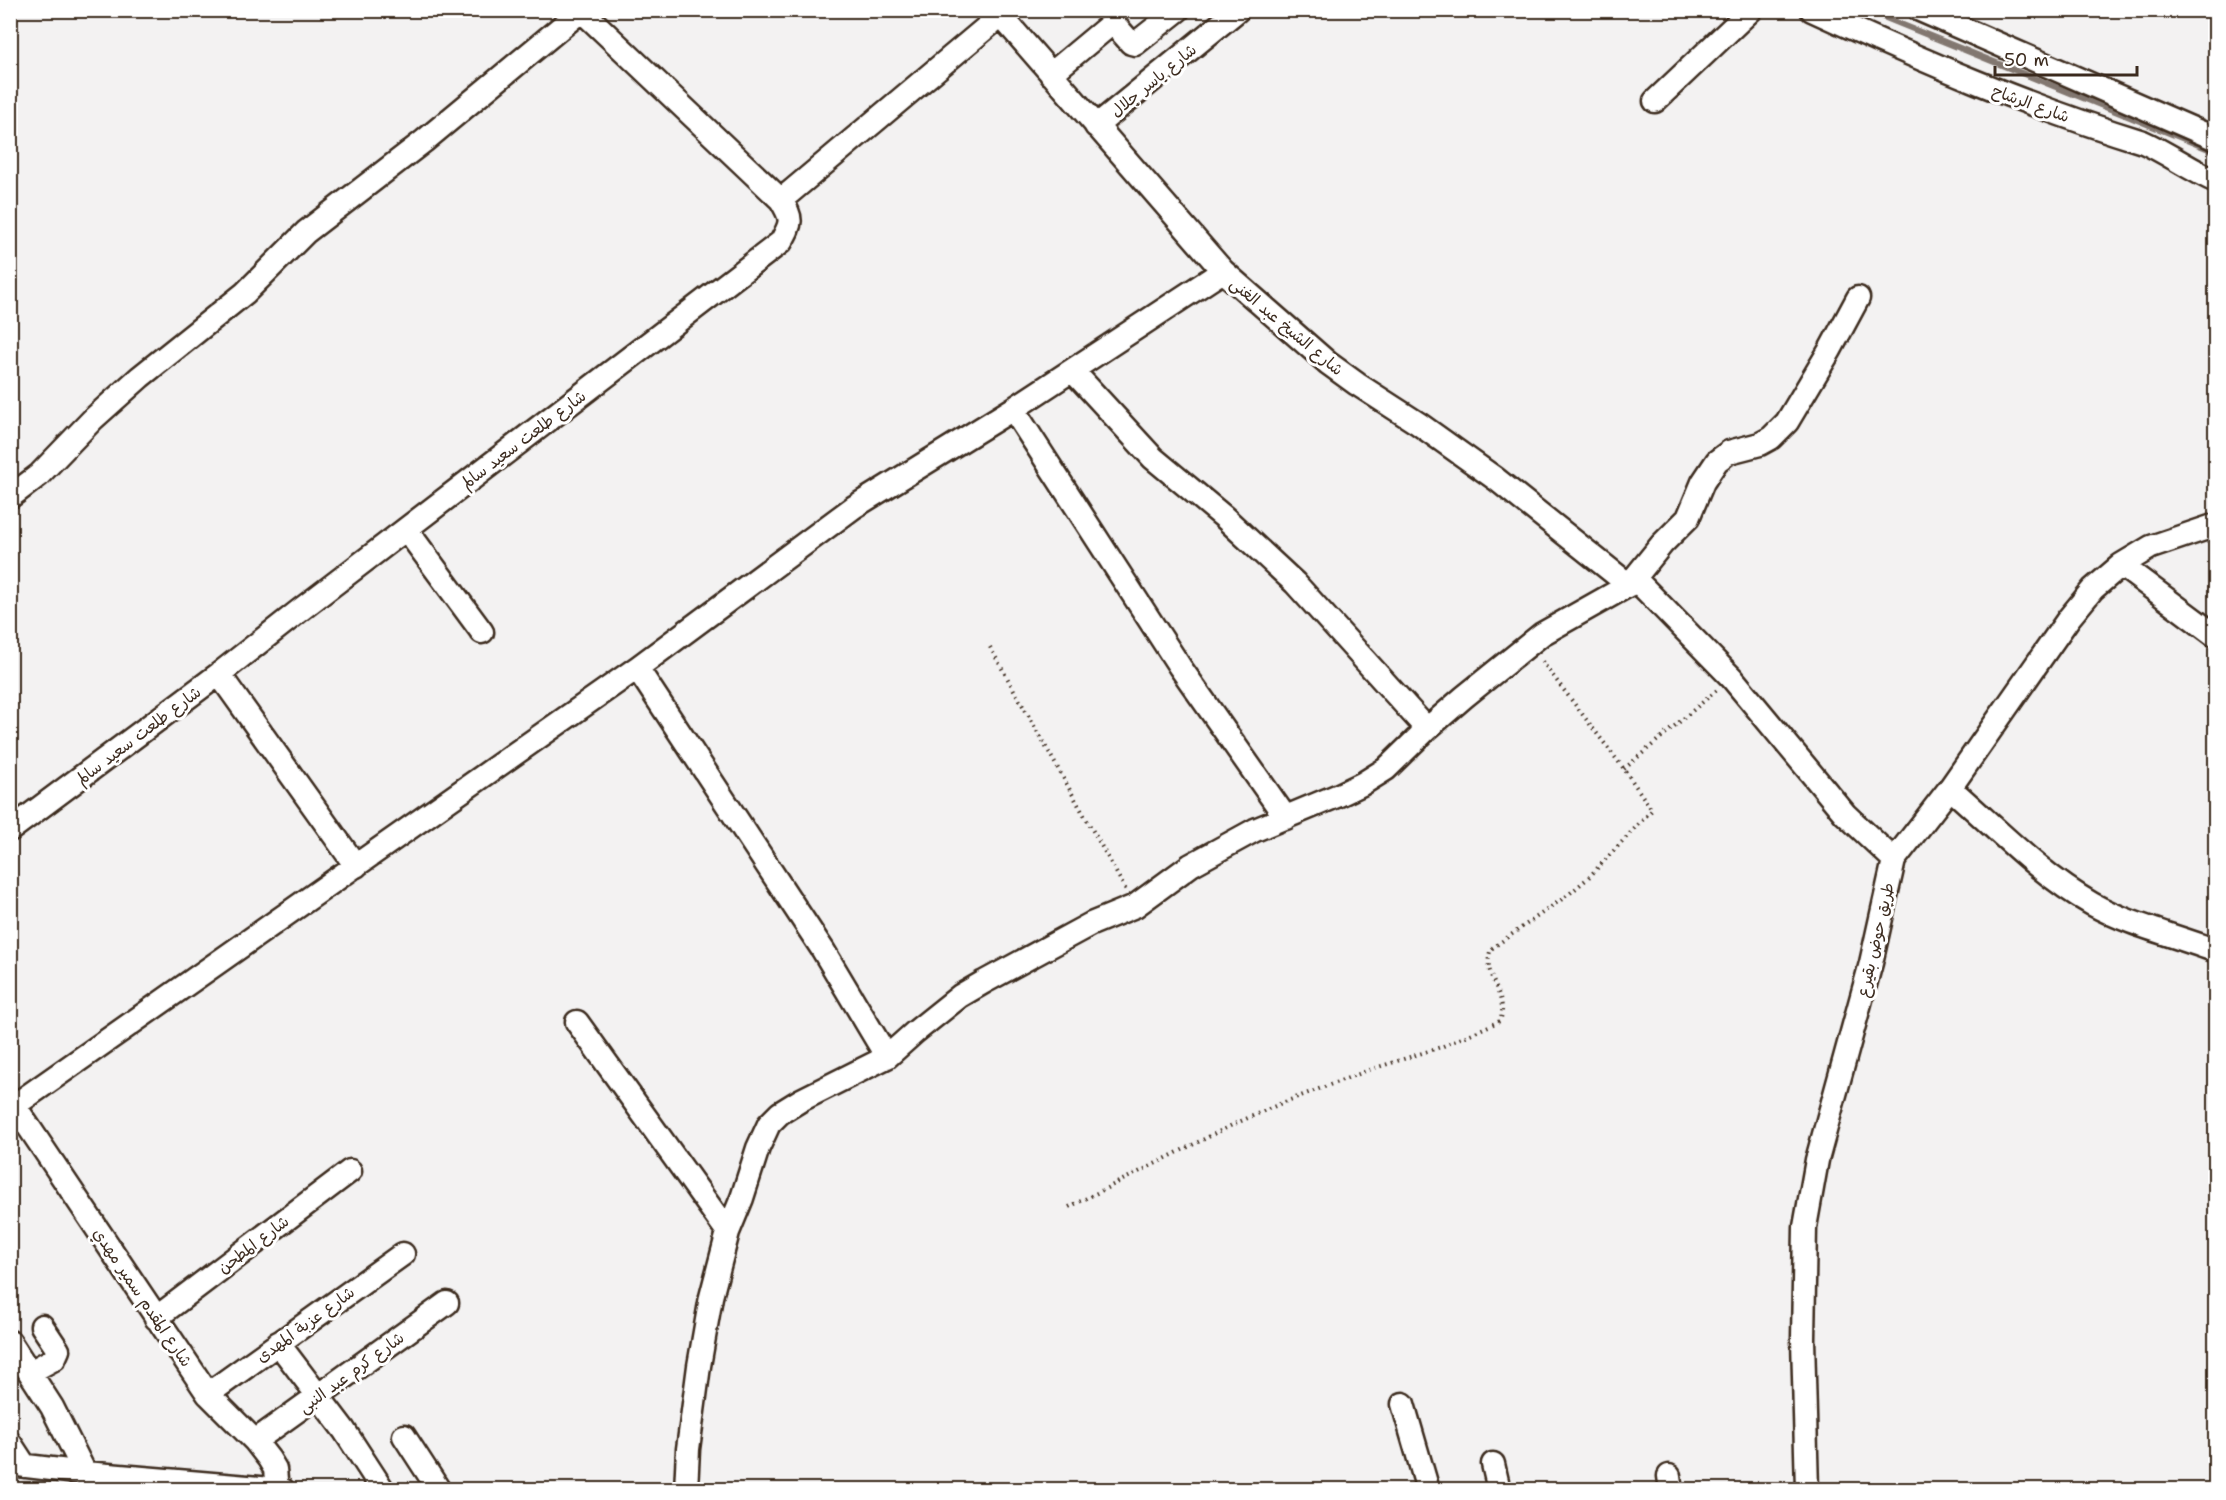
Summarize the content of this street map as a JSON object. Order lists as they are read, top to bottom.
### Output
{
  "streets": {
    "street": [
      "شارع ياسر جلال",
      "شارع الرشاح",
      "شارع الشيخ عبد الغنى",
      "شارع طلعت سعيد سالم",
      "طريق حوض بقيرع",
      "شارع المطحن",
      "شارع المقدم سمير مهدي",
      "شارع عزبة المهدى",
      "شارع كرم عبد النبى"
    ]
  },
  "crossings": [
    ["شارع ياسر جلال", "شارع الشيخ عبد الغنى"],
    ["شارع المطحن", "شارع المقدم سمير مهدي"],
    ["شارع المقدم سمير مهدي", "شارع عزبة المهدى"],
    ["شارع المقدم سمير مهدي", "شارع كرم عبد النبى"]
  ],
  "scale_bar": "50 m"
}
